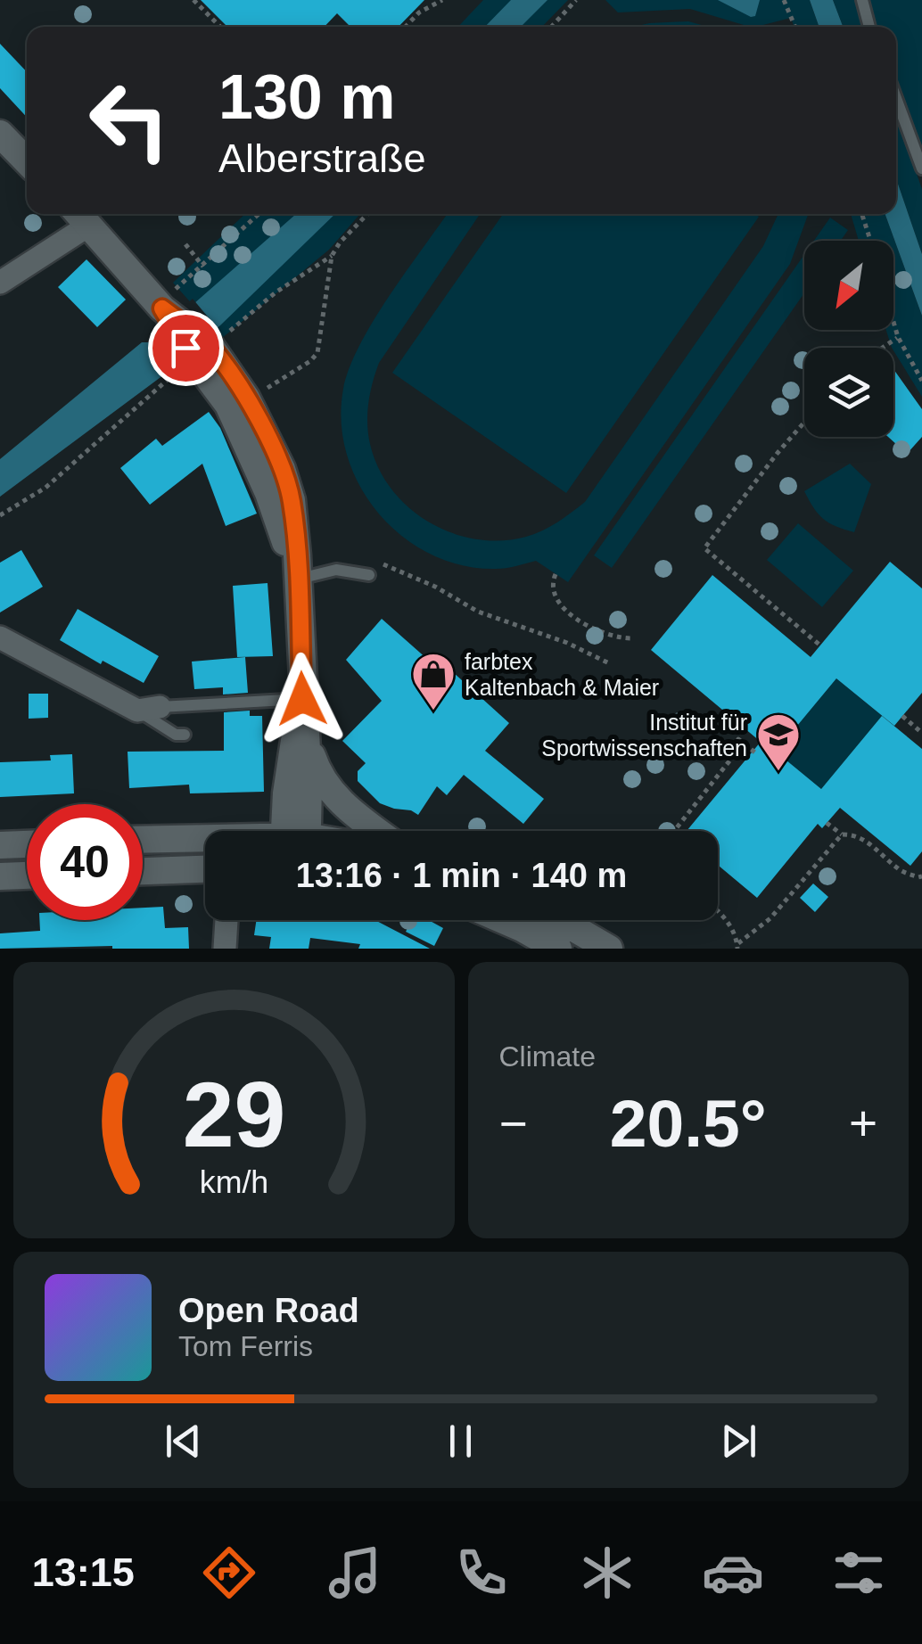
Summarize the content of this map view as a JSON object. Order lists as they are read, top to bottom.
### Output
{
  "places": {
    "shop": ["farbtex Kaltenbach & Maier"],
    "school or university": ["Institut für Sportwissenschaften"]
  },
  "north": "bottom left",
  "page": {
    "turn": ["130 m", "Alberstraße"],
    "limit": "40",
    "trip": "13:16 · 1 min · 140 m",
    "tile": "Climate",
    "heat": ["−", "20.5°", "+"],
    "song": ["Open Road", "Tom Ferris"],
    "tabs": "13:15",
    "gauge": ["29", "km/h"]
  }
}
